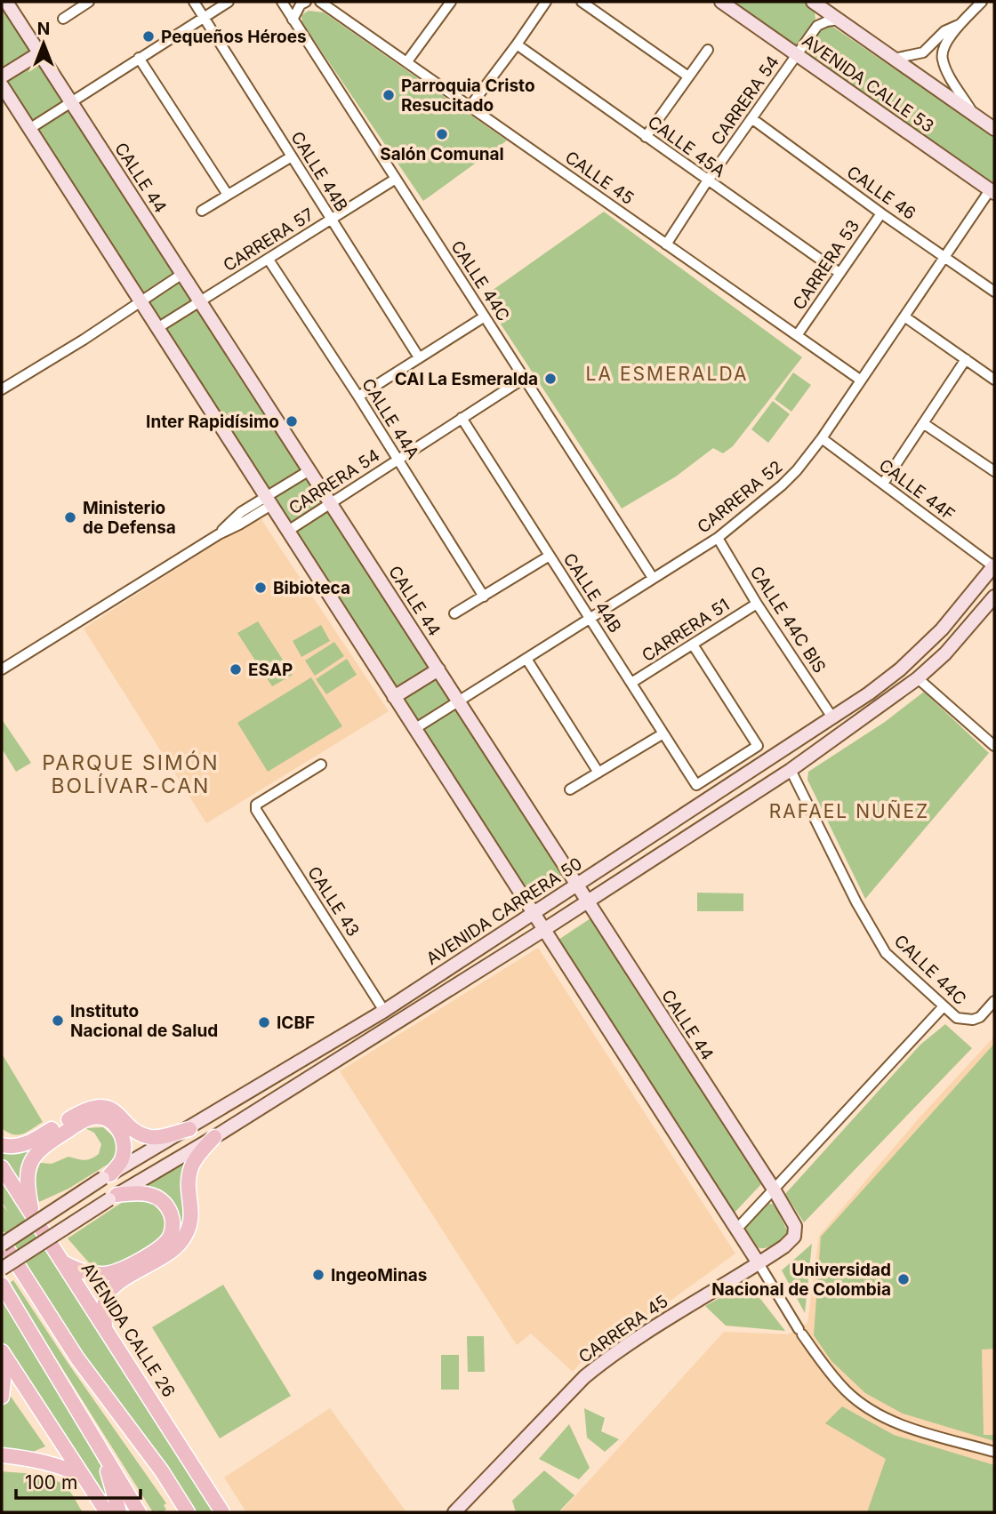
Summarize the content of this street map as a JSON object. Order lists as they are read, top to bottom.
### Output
{
  "streets": {
    "main road": ["AVENIDA CALLE 26"],
    "street": [
      "AVENIDA CALLE 53",
      "CARRERA 54",
      "CALLE 45A",
      "CALLE 44B",
      "CALLE 44",
      "CALLE 45",
      "CALLE 46",
      "CARRERA 57",
      "CARRERA 53",
      "CALLE 44C",
      "CALLE 44A",
      "CALLE 44F",
      "CARRERA 52",
      "CALLE 44C BIS",
      "CARRERA 51",
      "CALLE 43",
      "AVENIDA CARRERA 50",
      "CARRERA 45"
    ]
  },
  "crossings": [
    ["AVENIDA CALLE 53", "CARRERA 54"],
    ["AVENIDA CALLE 53", "CARRERA 52"],
    ["CARRERA 54", "CALLE 45A"],
    ["CARRERA 54", "CALLE 44B"],
    ["CARRERA 54", "CALLE 44"],
    ["CARRERA 54", "CALLE 45"],
    ["CARRERA 54", "CALLE 46"],
    ["CARRERA 54", "CALLE 44C"],
    ["CARRERA 54", "CALLE 44A"],
    ["CALLE 45A", "CARRERA 53"],
    ["CALLE 44B", "CARRERA 57"],
    ["CALLE 44B", "CARRERA 52"],
    ["CALLE 44B", "CARRERA 51"],
    ["CALLE 44", "CARRERA 57"],
    ["CALLE 44", "CARRERA 52"],
    ["CALLE 44", "AVENIDA CARRERA 50"],
    ["CALLE 44", "CARRERA 45"],
    ["CALLE 45", "CARRERA 53"],
    ["CALLE 45", "CARRERA 52"],
    ["CALLE 46", "CARRERA 53"],
    ["CALLE 46", "CARRERA 52"],
    ["CARRERA 57", "CALLE 44C"],
    ["CARRERA 57", "CALLE 44A"],
    ["CALLE 44C", "CARRERA 52"],
    ["CALLE 44C", "AVENIDA CARRERA 50"],
    ["CALLE 44F", "CARRERA 52"],
    ["CALLE 44F", "AVENIDA CARRERA 50"],
    ["CARRERA 52", "CALLE 44C BIS"],
    ["CALLE 44C BIS", "CARRERA 51"],
    ["CALLE 44C BIS", "AVENIDA CARRERA 50"],
    ["CALLE 43", "AVENIDA CARRERA 50"]
  ],
  "districts": ["LA ESMERALDA", "PARQUE SIMÓN BOLÍVAR-CAN", "RAFAEL NUÑEZ"],
  "places": [
    "Pequeños Héroes",
    "Parroquia Cristo Resucitado",
    "Salón Comunal",
    "CAI La Esmeralda",
    "Inter Rapidísimo",
    "Ministerio de Defensa",
    "Bibioteca",
    "ESAP",
    "Instituto Nacional de Salud",
    "ICBF",
    "IngeoMinas",
    "Universidad Nacional de Colombia"
  ],
  "scale_bar": "100 m",
  "north": "top"
}
